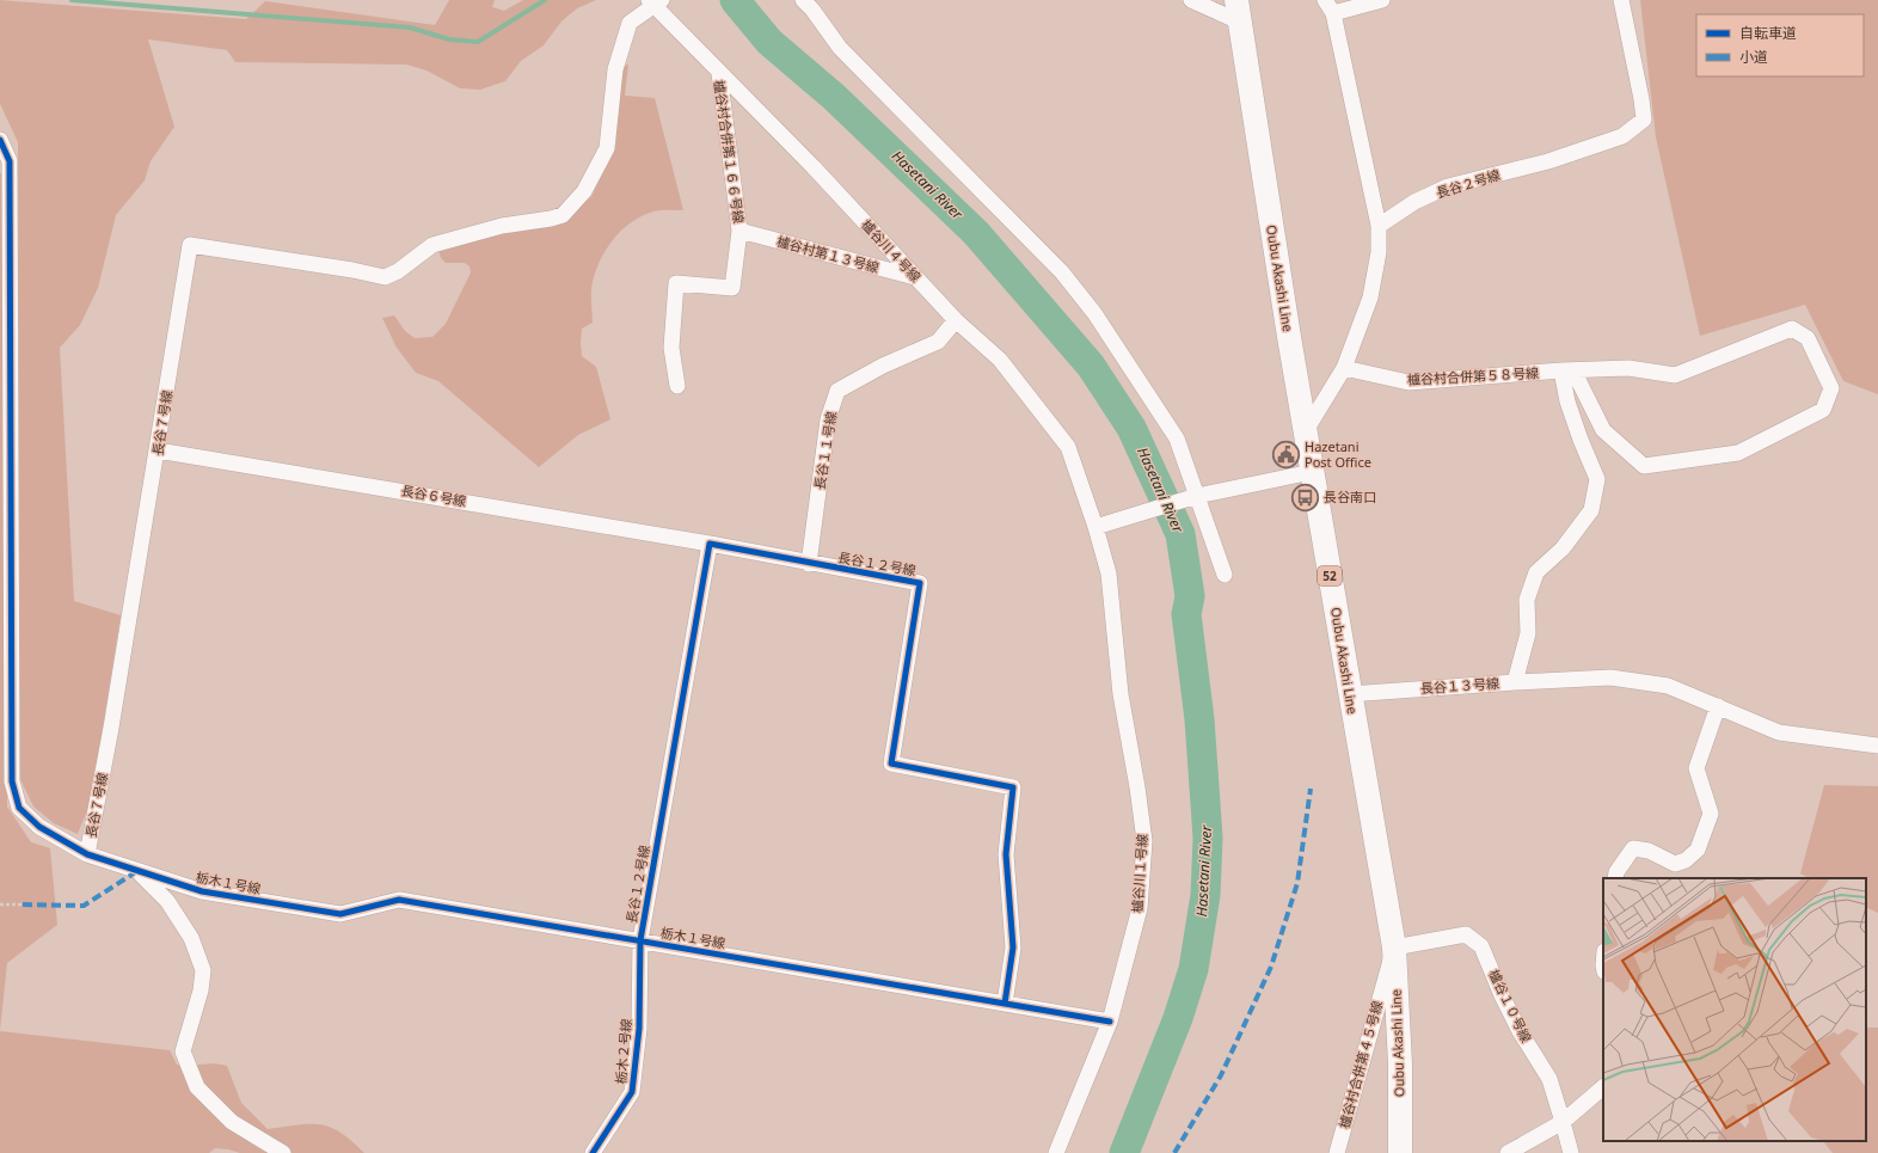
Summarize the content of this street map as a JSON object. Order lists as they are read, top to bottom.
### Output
{
  "streets": {
    "main road": ["Oubu Akashi Line", "52"],
    "street": [
      "櫨谷村合併第１６６号線",
      "長谷２号線",
      "櫨谷川４号線",
      "櫨谷村第１３号線",
      "櫨谷村合併第５８号線",
      "長谷７号線",
      "長谷１１号線",
      "長谷６号線",
      "長谷１２号線",
      "長谷１３号線",
      "櫨谷川１号線",
      "栃木１号線",
      "櫨谷１０号線",
      "栃木２号線",
      "櫨谷村合併第４５号線"
    ]
  },
  "crossings": [
    ["櫨谷村合併第１６６号線", "櫨谷川４号線"],
    ["櫨谷村合併第１６６号線", "櫨谷村第１３号線"],
    ["櫨谷川４号線", "櫨谷村第１３号線"],
    ["櫨谷川４号線", "長谷７号線"],
    ["櫨谷川４号線", "長谷１１号線"],
    ["櫨谷川４号線", "櫨谷川１号線"],
    ["Oubu Akashi Line", "長谷１３号線"],
    ["Oubu Akashi Line", "櫨谷１０号線"],
    ["Oubu Akashi Line", "櫨谷村合併第４５号線"],
    ["櫨谷村合併第５８号線", "長谷１３号線"],
    ["長谷７号線", "長谷６号線"],
    ["長谷７号線", "栃木１号線"],
    ["長谷１１号線", "長谷１２号線"],
    ["長谷６号線", "長谷１２号線"],
    ["長谷１２号線", "栃木１号線"],
    ["長谷１２号線", "栃木２号線"],
    ["櫨谷川１号線", "栃木１号線"],
    ["栃木１号線", "栃木２号線"],
    ["櫨谷１０号線", "櫨谷村合併第４５号線"]
  ],
  "water": ["Hasetani River"],
  "places": {
    "public building": ["Hazetani Post Office"],
    "bus stop": ["長谷南口"]
  },
  "legend": ["自転車道", "小道"]
}
